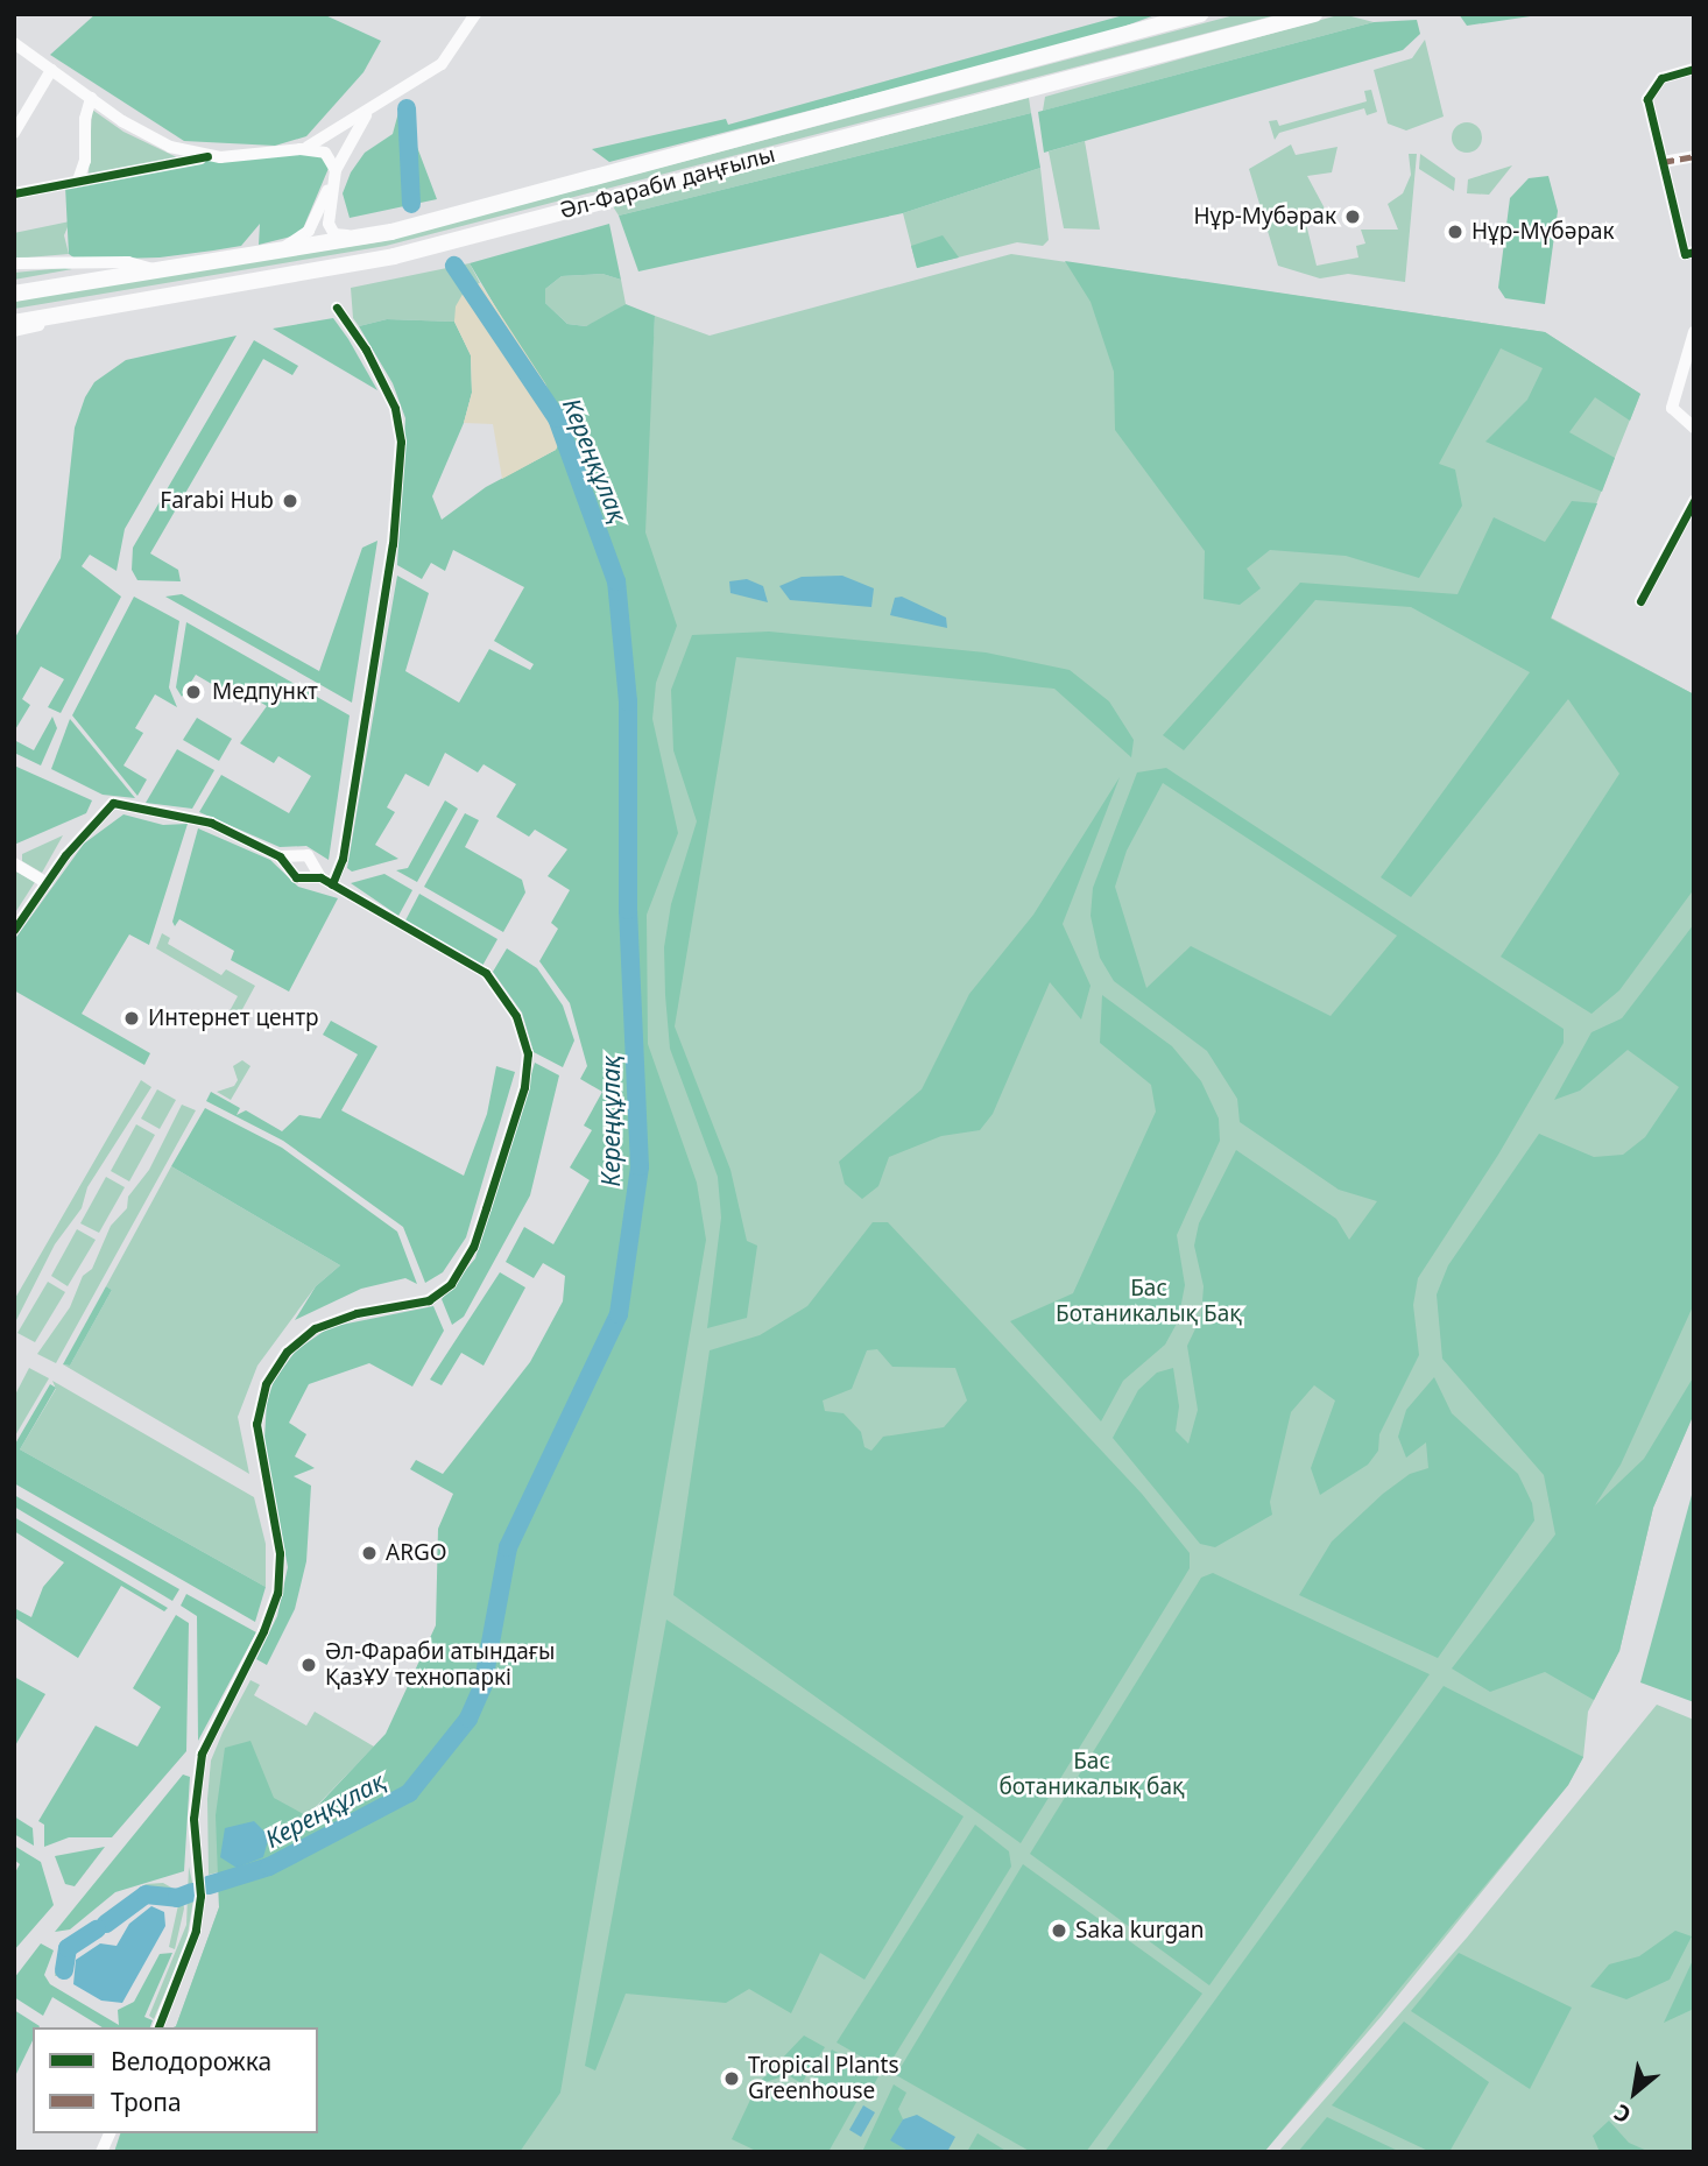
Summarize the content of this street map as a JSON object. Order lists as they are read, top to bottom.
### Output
{
  "streets": {
    "main road": ["Әл-Фараби даңғылы"]
  },
  "water": ["Кереңқұлақ"],
  "parks": ["Бас Ботаникалық Бақ", "Бас ботаникалық бақ"],
  "places": [
    "Нұр-Мубәрак",
    "Нұр-Мүбәрак",
    "Farabi Hub",
    "Медпункт",
    "Интернет центр",
    "ARGO",
    "Әл-Фараби атындағы ҚазҰУ технопаркі",
    "Saka kurgan",
    "Tropical Plants Greenhouse"
  ],
  "legend": ["Велодорожка", "Тропа"],
  "north": "bottom left"
}
